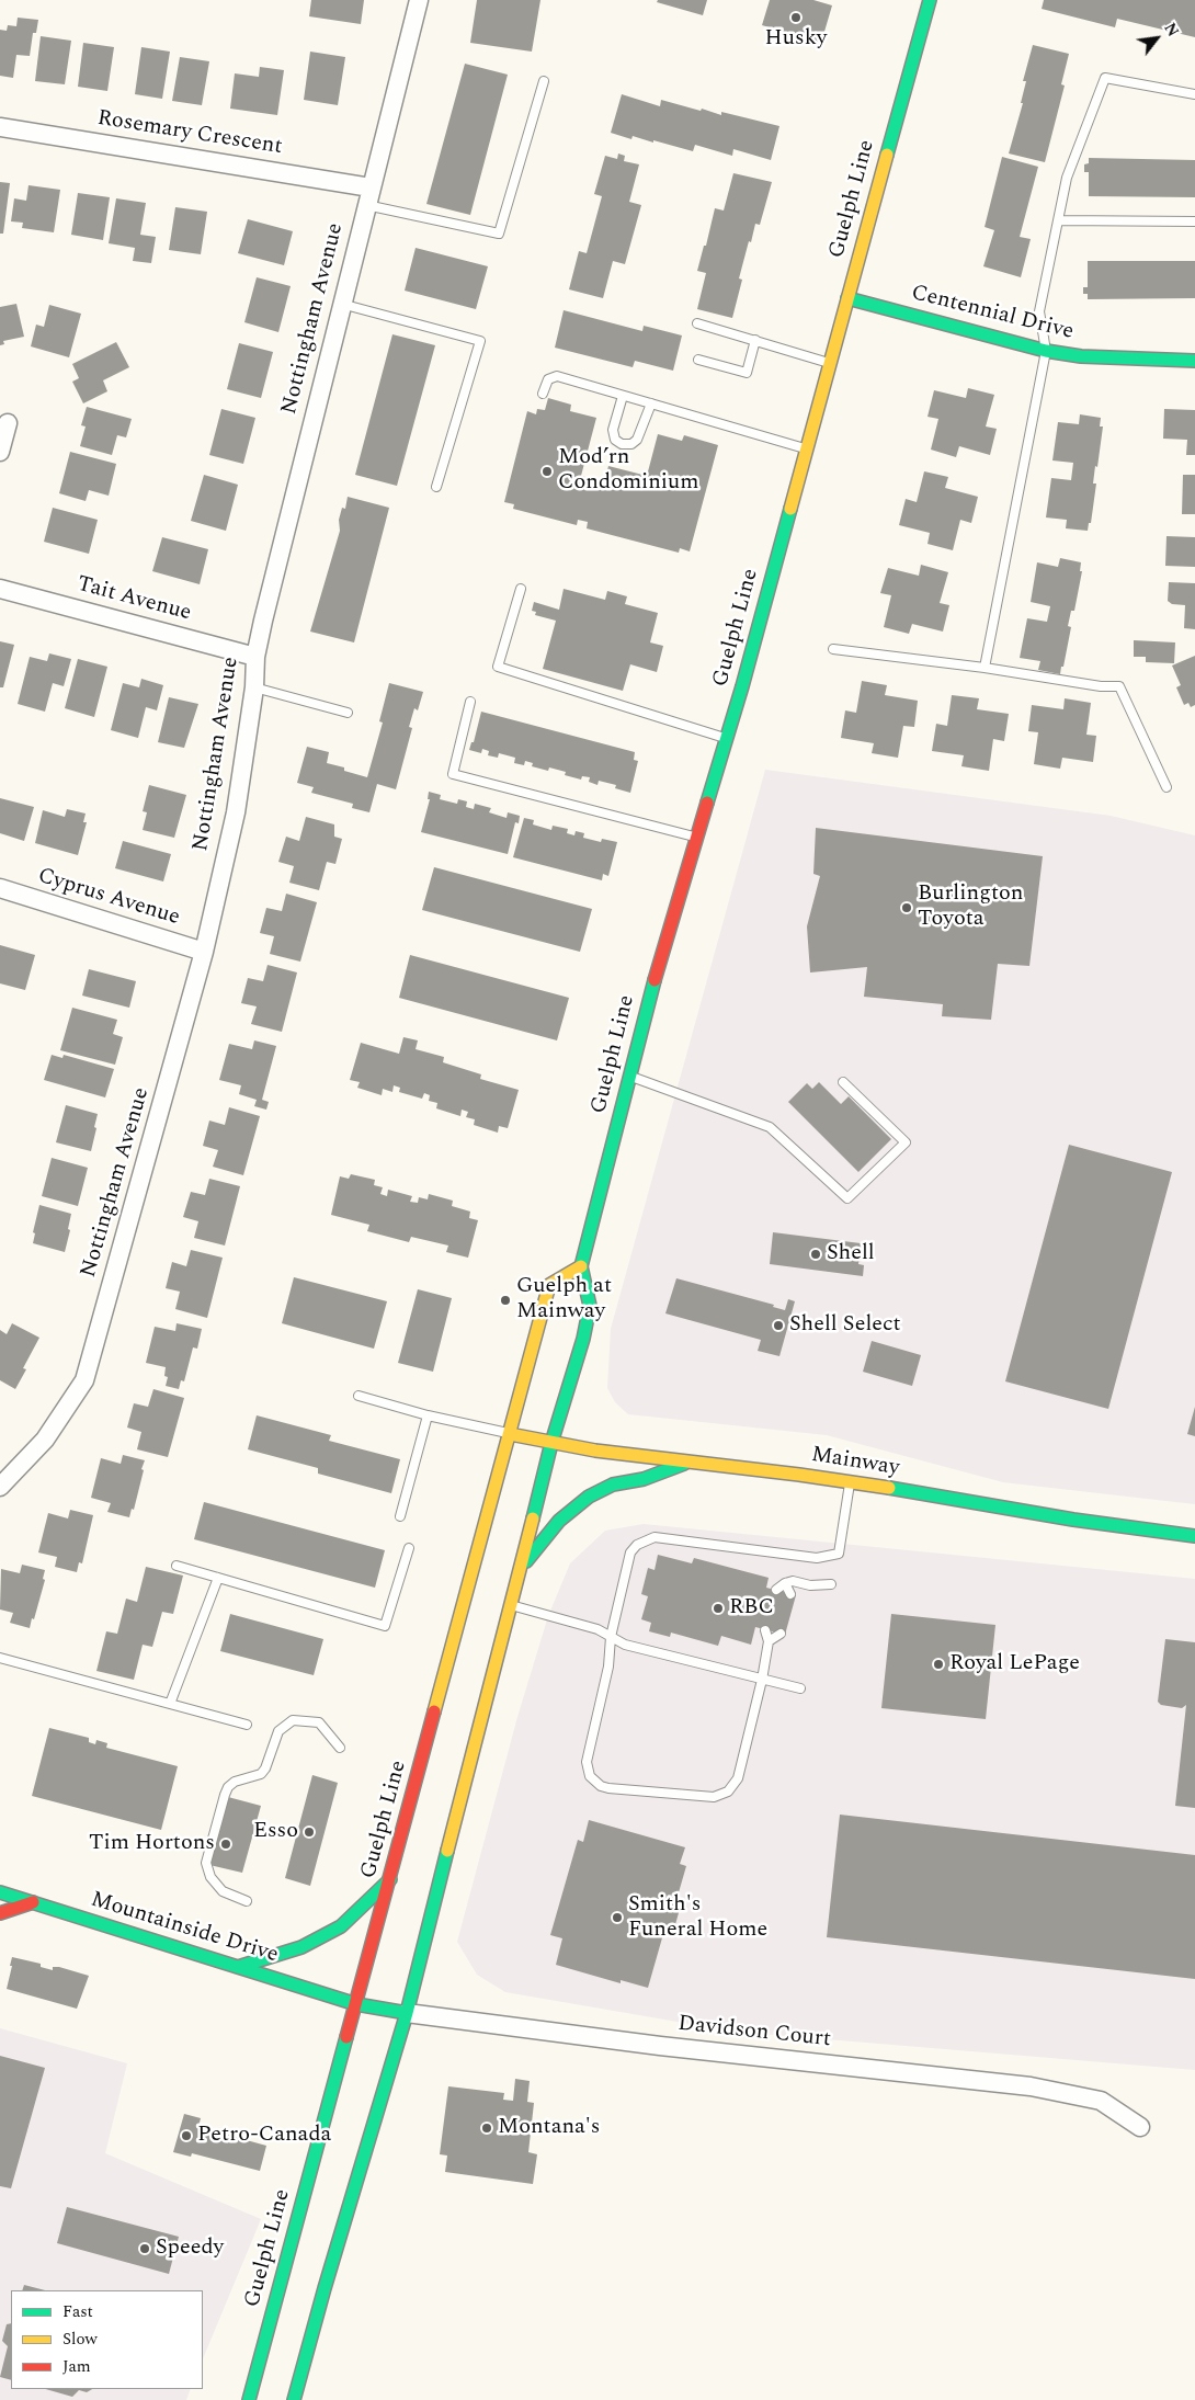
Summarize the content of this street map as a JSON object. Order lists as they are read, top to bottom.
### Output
{
  "streets": {
    "main road": [
      "Guelph Line",
      "Centennial Drive",
      "Mainway",
      "Mountainside Drive",
      "Davidson Court"
    ],
    "street": [
      "Rosemary Crescent",
      "Nottingham Avenue",
      "Tait Avenue",
      "Cyprus Avenue"
    ]
  },
  "crossings": [
    ["Rosemary Crescent", "Nottingham Avenue"],
    ["Guelph Line", "Centennial Drive"],
    ["Guelph Line", "Mainway"],
    ["Guelph Line", "Mountainside Drive"],
    ["Guelph Line", "Davidson Court"],
    ["Nottingham Avenue", "Tait Avenue"],
    ["Nottingham Avenue", "Cyprus Avenue"],
    ["Mountainside Drive", "Davidson Court"]
  ],
  "places": [
    "Husky",
    "Mod’rn Condominium",
    "Burlington Toyota",
    "Shell",
    "Guelph at Mainway",
    "Shell Select",
    "RBC",
    "Royal LePage",
    "Esso",
    "Tim Hortons",
    "Smith's Funeral Home",
    "Montana's",
    "Petro-Canada",
    "Speedy"
  ],
  "legend": ["Fast", "Slow", "Jam"],
  "north": "top right"
}
